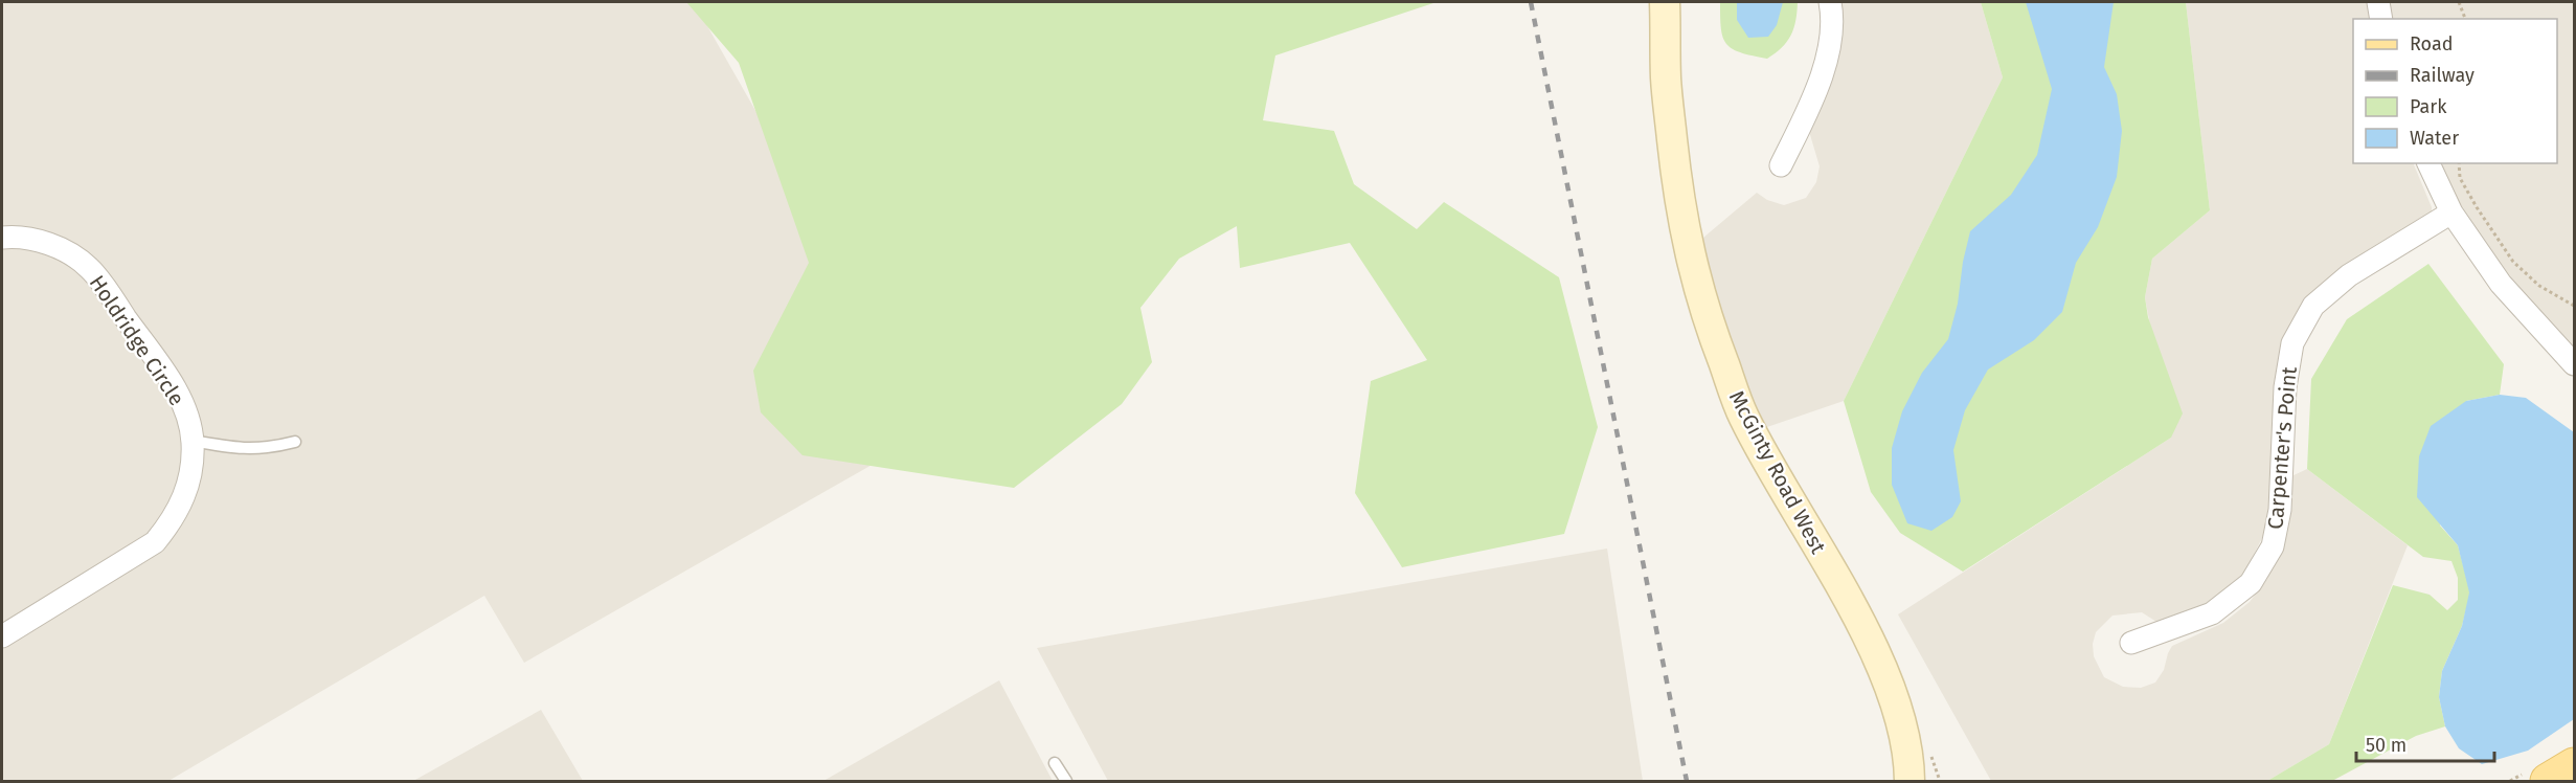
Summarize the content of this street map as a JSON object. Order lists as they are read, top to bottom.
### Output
{
  "streets": {
    "main road": ["McGinty Road West"],
    "street": ["Holdridge Circle", "Carpenter's Point"]
  },
  "legend": [
    "Road",
    "Railway",
    "Park",
    "Water"
  ],
  "scale_bar": "50 m"
}
